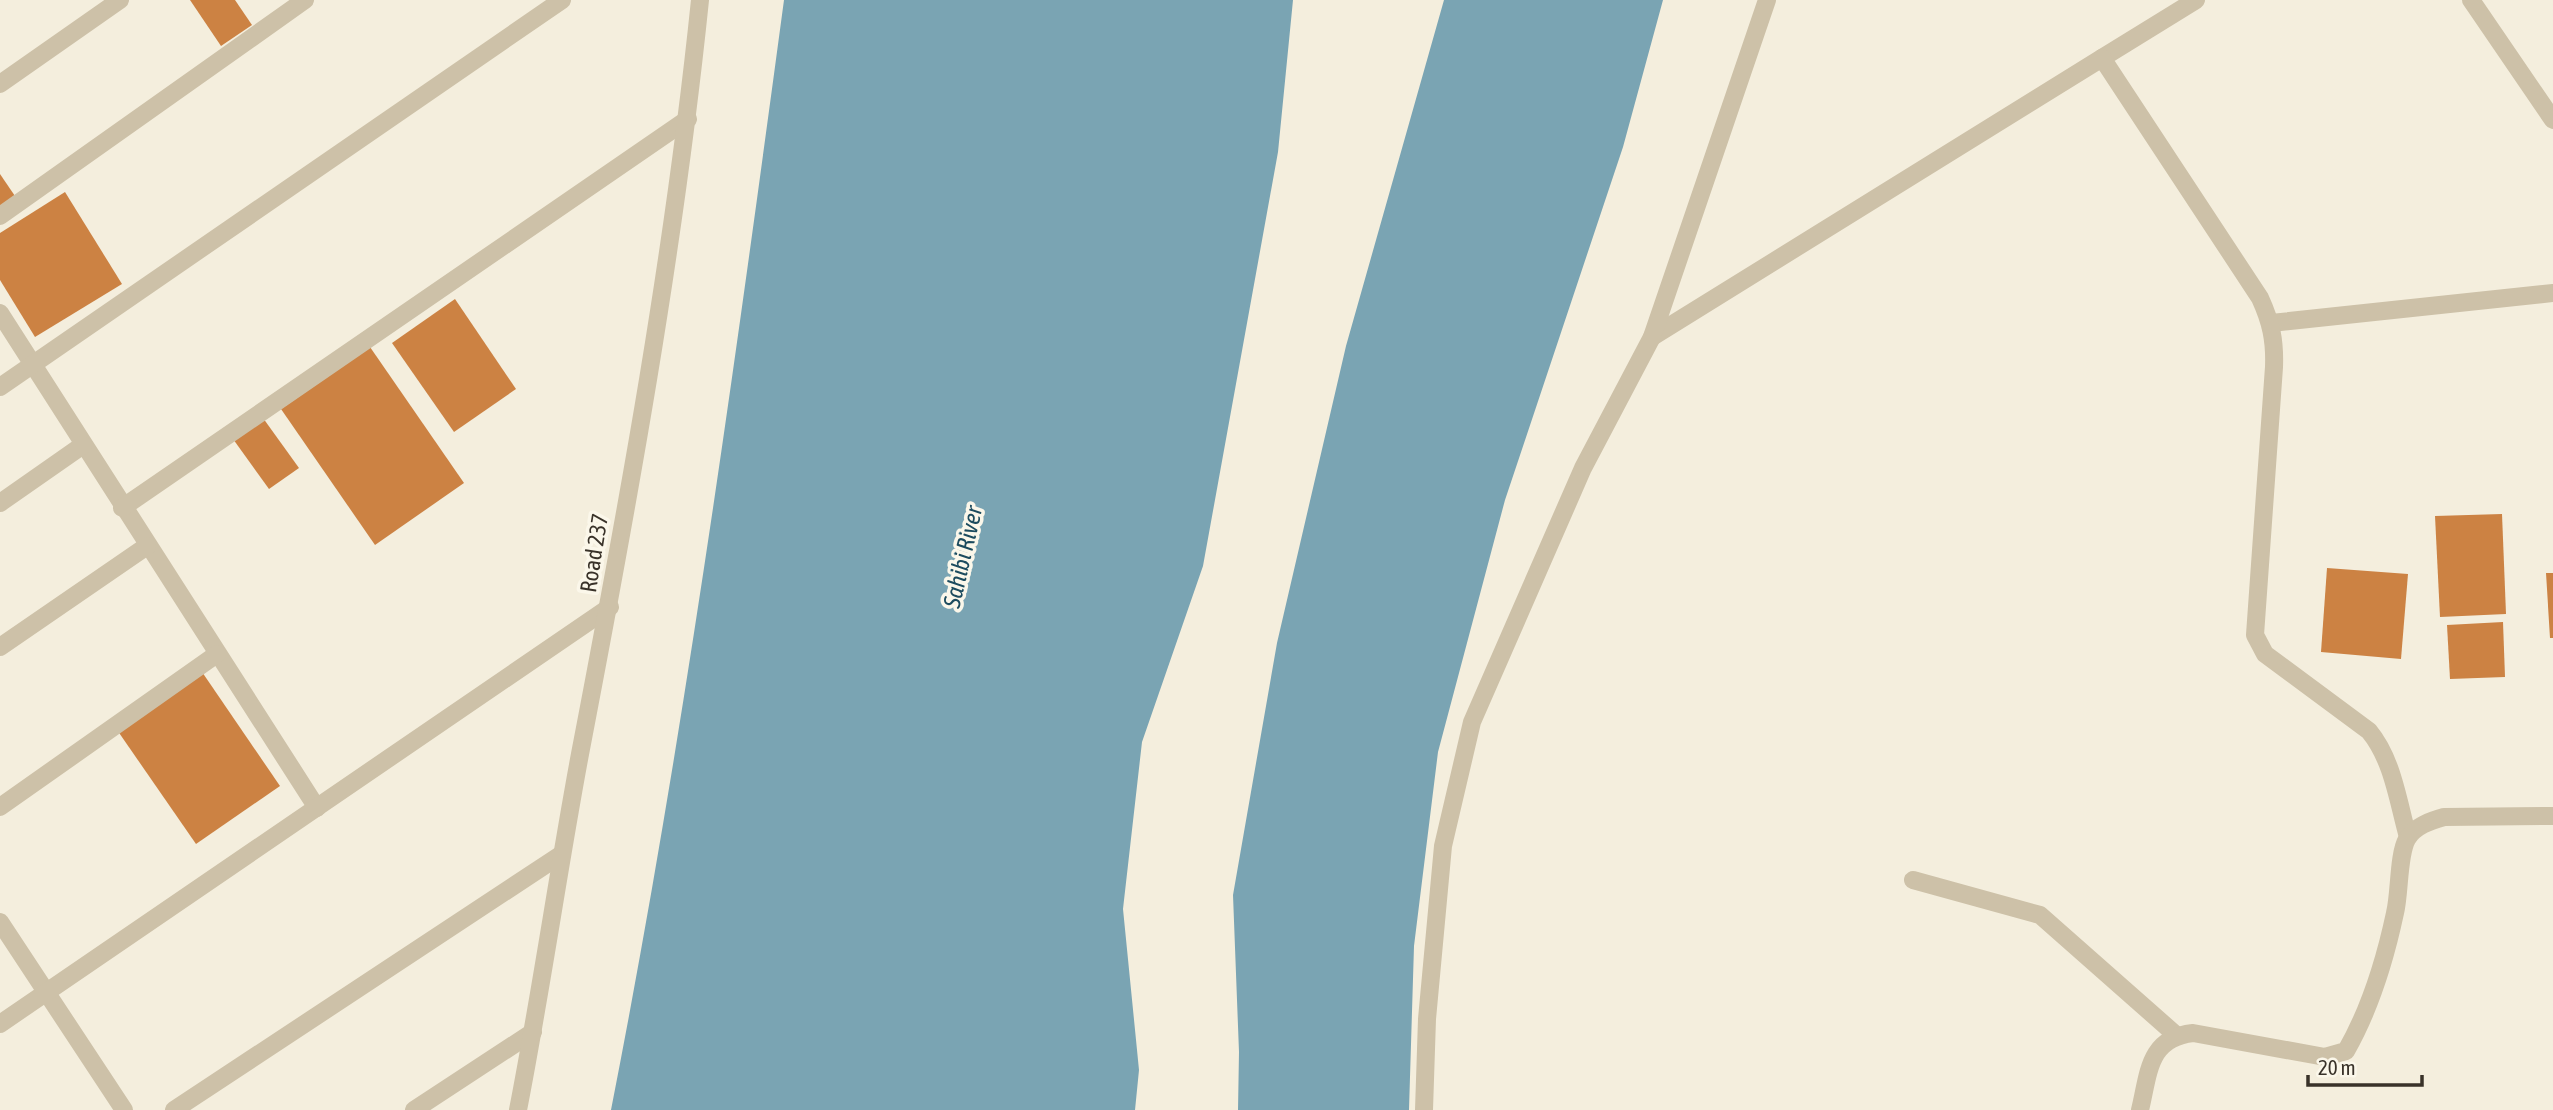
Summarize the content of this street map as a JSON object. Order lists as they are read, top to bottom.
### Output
{
  "streets": {
    "street": ["Road 237"]
  },
  "water": ["Sahibi River"],
  "scale_bar": "20 m"
}
